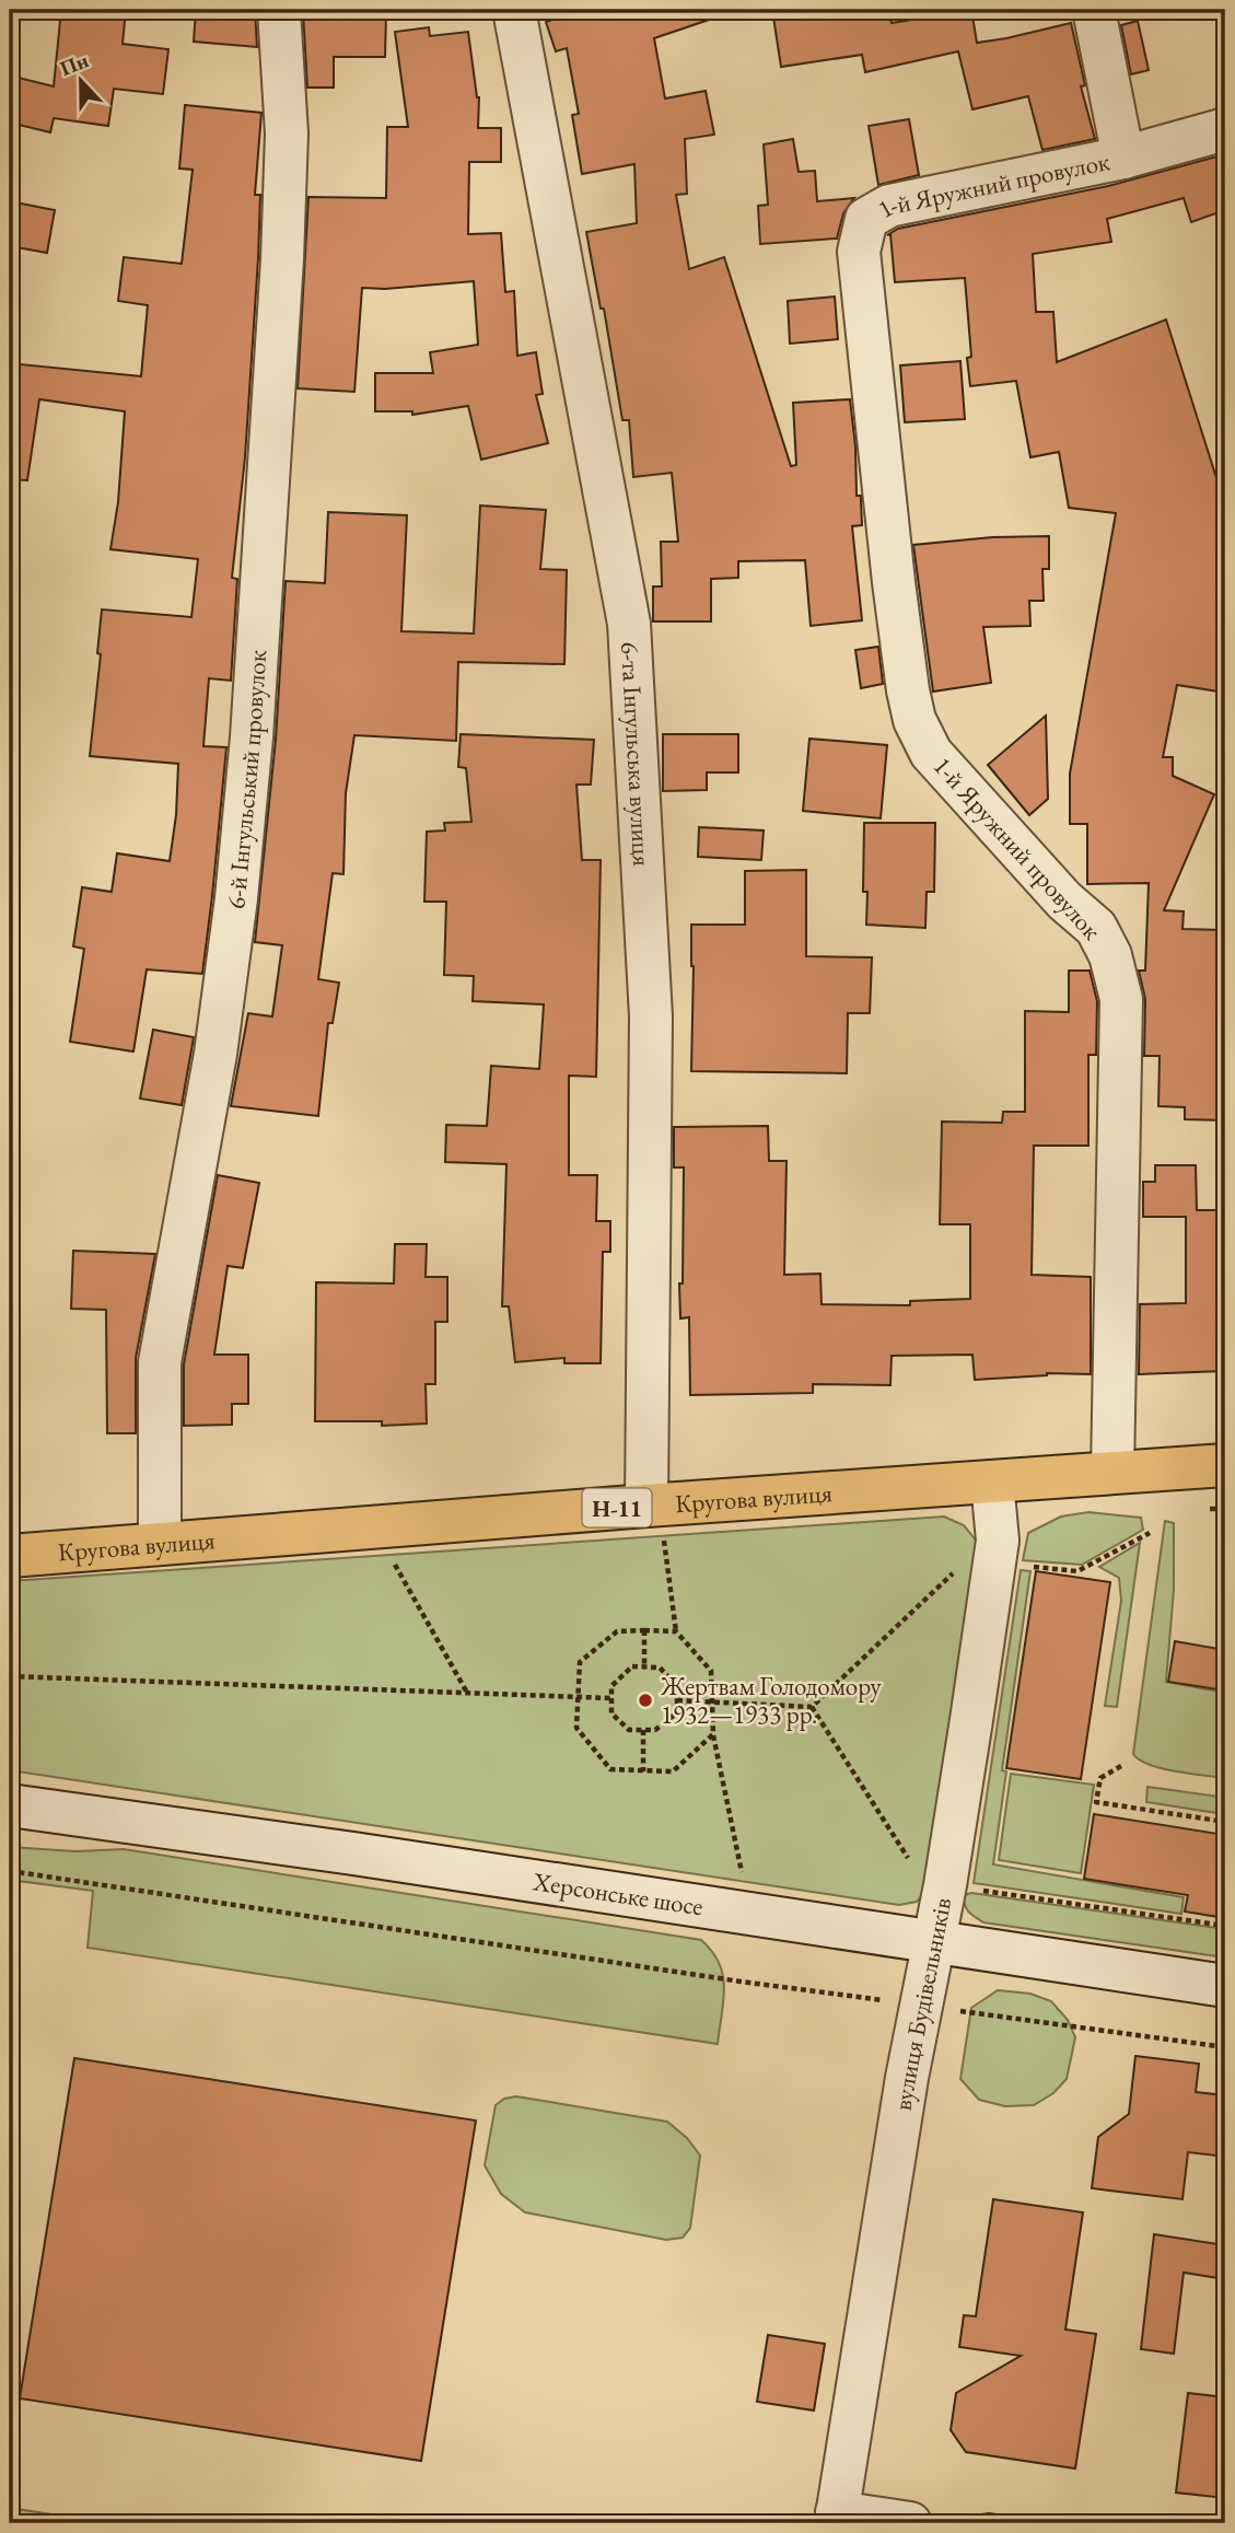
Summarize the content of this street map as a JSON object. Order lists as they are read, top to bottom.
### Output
{
  "streets": {
    "main road": ["Кругова вулиця", "Н-11"],
    "street": [
      "1-й Яружний провулок",
      "6-та Інгульська вулиця",
      "6-й Інгульський провулок",
      "Херсонське шосе",
      "вулиця Будівельників"
    ]
  },
  "crossings": [
    ["1-й Яружний провулок", "Кругова вулиця"],
    ["6-та Інгульська вулиця", "Кругова вулиця"],
    ["6-й Інгульський провулок", "Кругова вулиця"],
    ["Кругова вулиця", "вулиця Будівельників"],
    ["Херсонське шосе", "вулиця Будівельників"]
  ],
  "places": ["Жертвам Голодомору 1932—1933 рр."],
  "north": "top"
}
